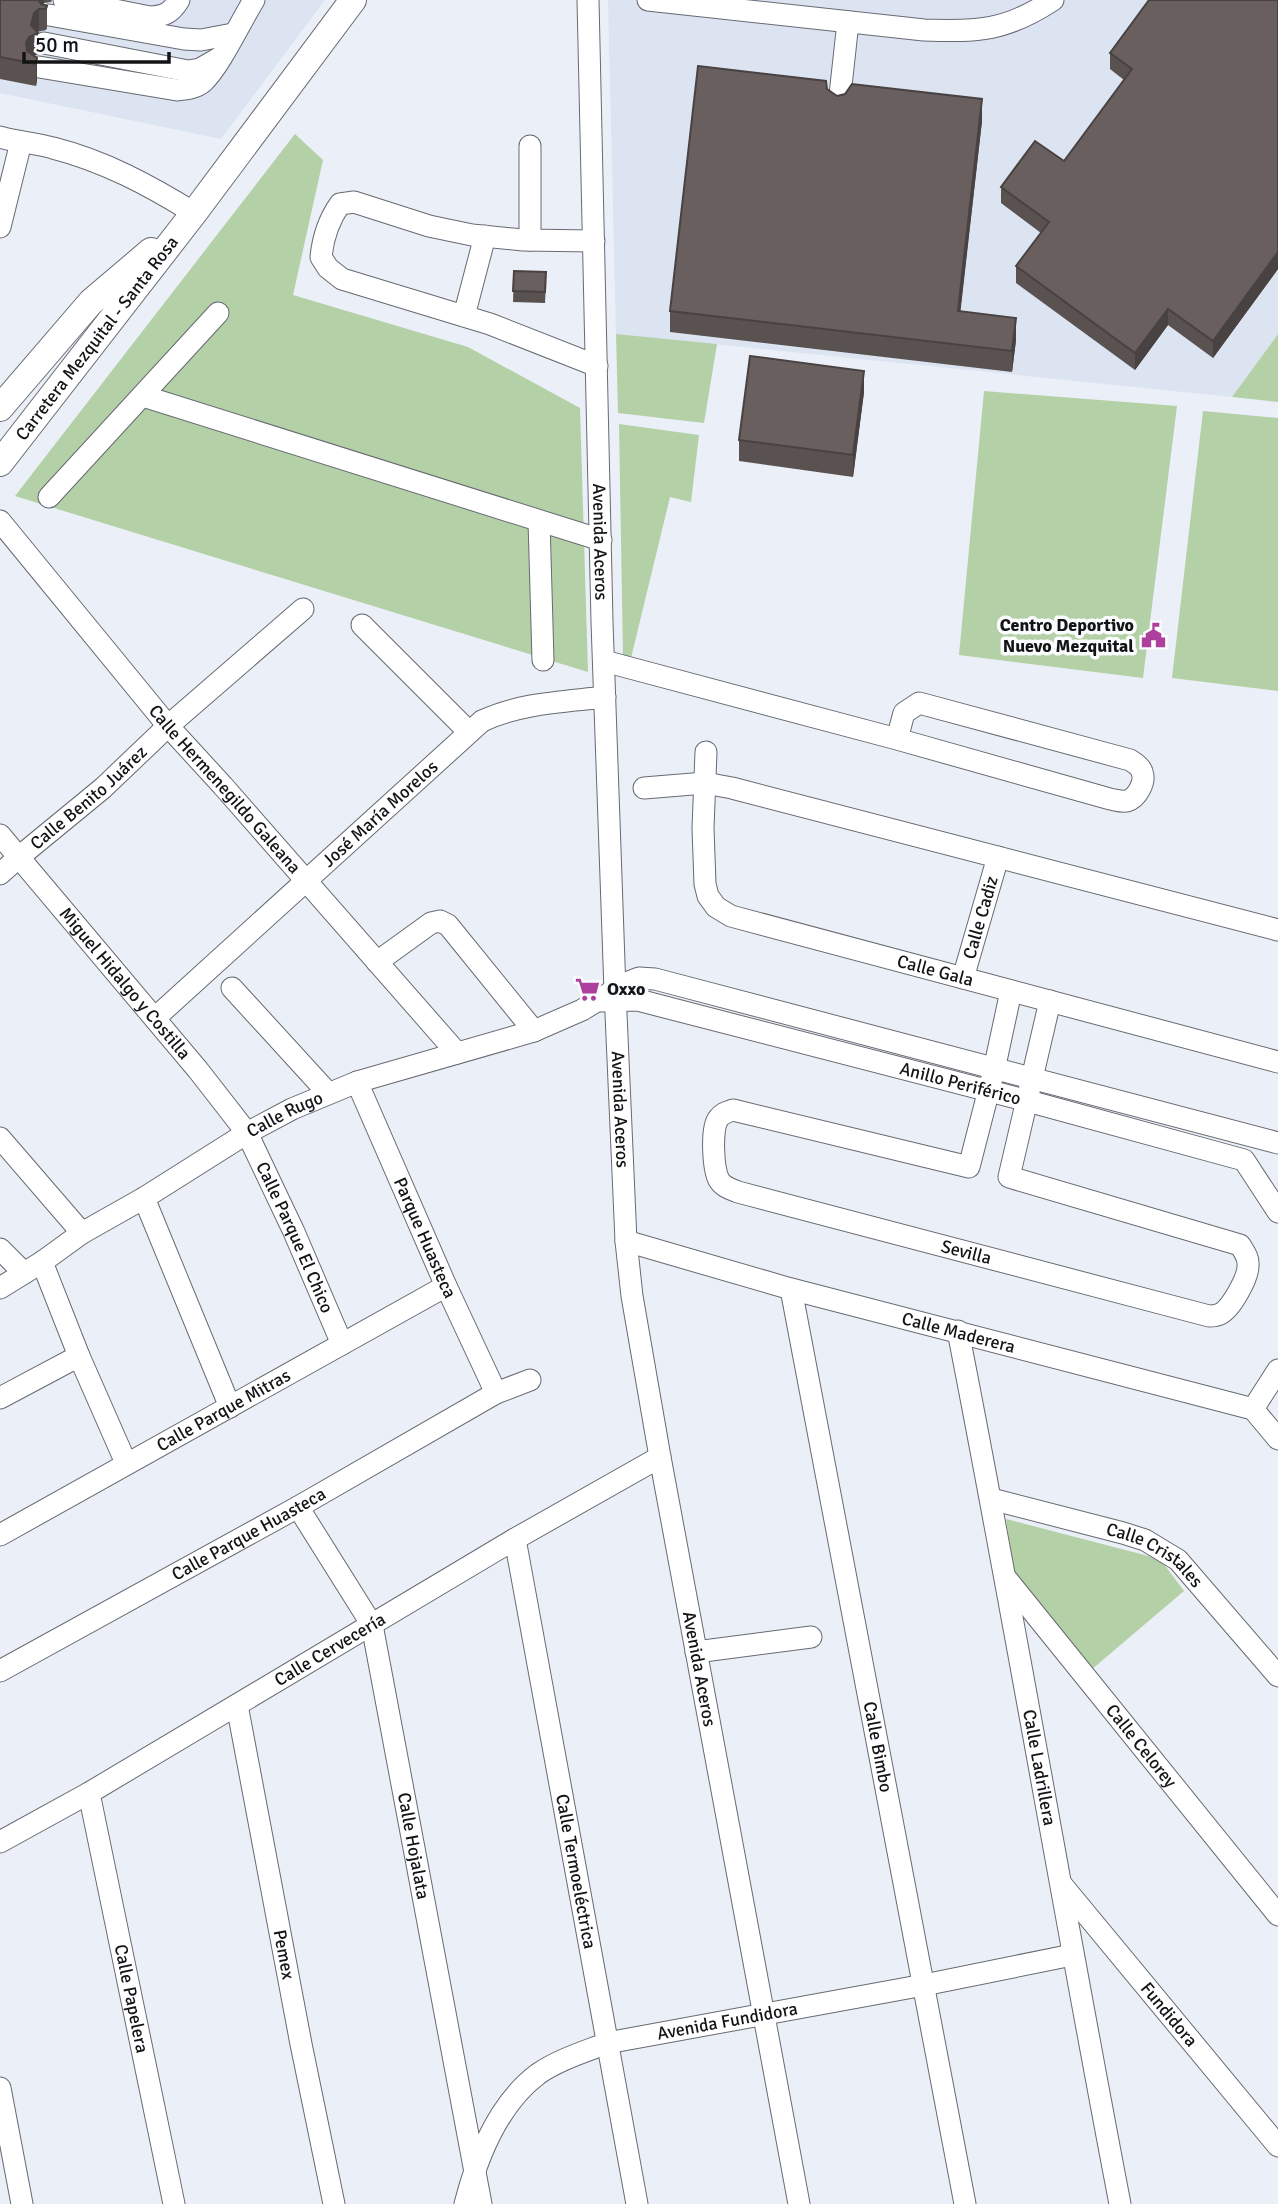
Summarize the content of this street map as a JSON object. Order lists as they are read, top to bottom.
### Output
{
  "streets": {
    "main road": ["Carretera Mezquital - Santa Rosa"],
    "street": [
      "Avenida Aceros",
      "Calle Hermenegildo Galeana",
      "Calle Benito Juárez",
      "José María Morelos",
      "Calle Cadiz",
      "Calle Gala",
      "Miguel Hidalgo y Costilla",
      "Anillo Periférico",
      "Calle Rugo",
      "Calle Parque El Chico",
      "Parque Huasteca",
      "Sevilla",
      "Calle Maderera",
      "Calle Parque Mitras",
      "Calle Parque Huasteca",
      "Calle Cristales",
      "Calle Cervecería",
      "Calle Bimbo",
      "Calle Celorey",
      "Calle Ladrillera",
      "Calle Hojalata",
      "Calle Termoeléctrica",
      "Pemex",
      "Calle Papelera",
      "Fundidora",
      "Avenida Fundidora"
    ]
  },
  "crossings": [
    ["Avenida Aceros", "José María Morelos"],
    ["Avenida Aceros", "Anillo Periférico"],
    ["Avenida Aceros", "Calle Rugo"],
    ["Avenida Aceros", "Calle Maderera"],
    ["Avenida Aceros", "Calle Cervecería"],
    ["Avenida Aceros", "Avenida Fundidora"],
    ["Calle Hermenegildo Galeana", "Calle Benito Juárez"],
    ["Calle Hermenegildo Galeana", "José María Morelos"],
    ["Calle Hermenegildo Galeana", "Calle Rugo"],
    ["Calle Benito Juárez", "Miguel Hidalgo y Costilla"],
    ["José María Morelos", "Miguel Hidalgo y Costilla"],
    ["Calle Cadiz", "Calle Gala"],
    ["Miguel Hidalgo y Costilla", "Calle Rugo"],
    ["Miguel Hidalgo y Costilla", "Calle Parque El Chico"],
    ["Anillo Periférico", "Calle Rugo"],
    ["Anillo Periférico", "Sevilla"],
    ["Calle Rugo", "Calle Parque El Chico"],
    ["Calle Rugo", "Parque Huasteca"],
    ["Calle Parque El Chico", "Calle Parque Mitras"],
    ["Parque Huasteca", "Calle Parque Mitras"],
    ["Parque Huasteca", "Calle Parque Huasteca"],
    ["Calle Maderera", "Calle Bimbo"],
    ["Calle Maderera", "Calle Ladrillera"],
    ["Calle Parque Huasteca", "Calle Hojalata"],
    ["Calle Cristales", "Calle Ladrillera"],
    ["Calle Cervecería", "Calle Hojalata"],
    ["Calle Cervecería", "Calle Termoeléctrica"],
    ["Calle Cervecería", "Pemex"],
    ["Calle Cervecería", "Calle Papelera"],
    ["Calle Bimbo", "Avenida Fundidora"],
    ["Calle Celorey", "Calle Ladrillera"],
    ["Calle Ladrillera", "Fundidora"],
    ["Calle Ladrillera", "Avenida Fundidora"],
    ["Calle Hojalata", "Avenida Fundidora"],
    ["Calle Termoeléctrica", "Avenida Fundidora"]
  ],
  "places": {
    "public building": ["Centro Deportivo Nuevo Mezquital"],
    "supermarket": ["Oxxo"]
  },
  "scale_bar": "50 m"
}
